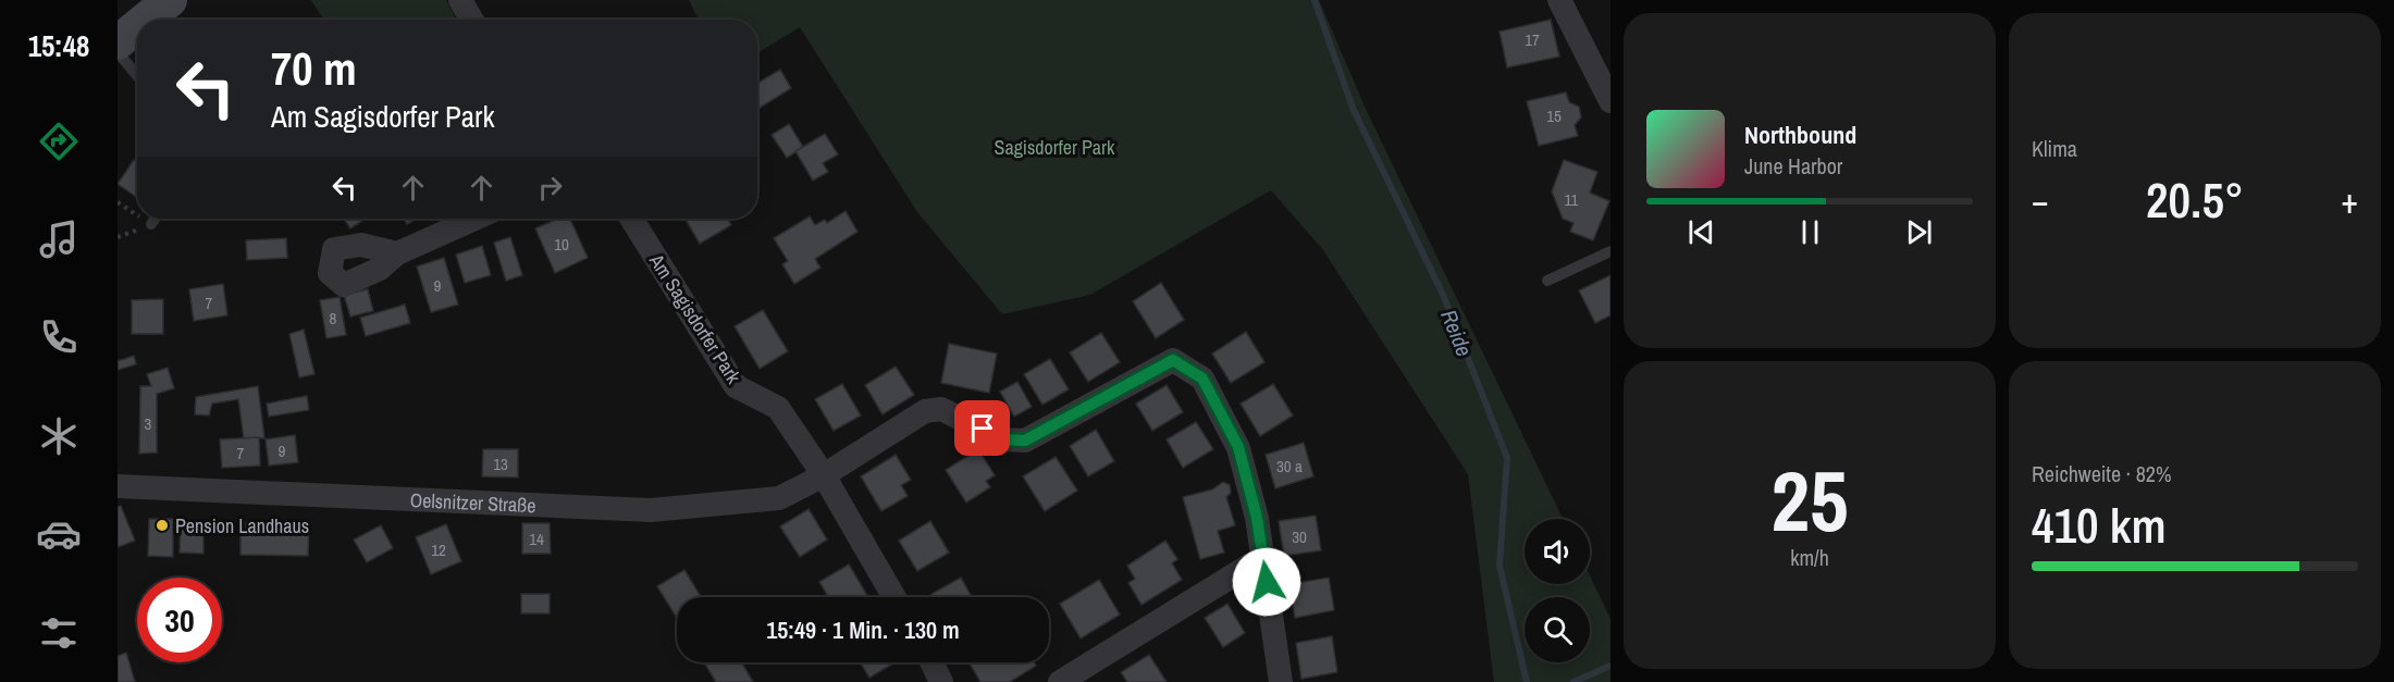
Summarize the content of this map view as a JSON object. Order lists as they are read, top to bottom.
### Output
{
  "streets": {
    "street": ["Am Sagisdorfer Park", "Oelsnitzer Straße"]
  },
  "crossings": [
    ["Am Sagisdorfer Park", "Oelsnitzer Straße"]
  ],
  "water": ["Reide"],
  "parks": ["Sagisdorfer Park"],
  "places": ["Pension Landhaus"],
  "house_numbers": [
    "17",
    "15",
    "11",
    "10",
    "9",
    "7",
    "8",
    "3",
    "9",
    "7",
    "13",
    "30 a",
    "30",
    "14",
    "12"
  ],
  "page": {
    "tabs": "15:48",
    "tile": [
      "Klima",
      ["25", "km/h"],
      ["Reichweite · 82%", "410 km"]
    ],
    "turn": ["70 m", "Am Sagisdorfer Park"],
    "song": ["Northbound", "June Harbor"],
    "heat": ["−", "20.5°", "+"],
    "limit": "30",
    "trip": "15:49 · 1 Min. · 130 m"
  }
}
